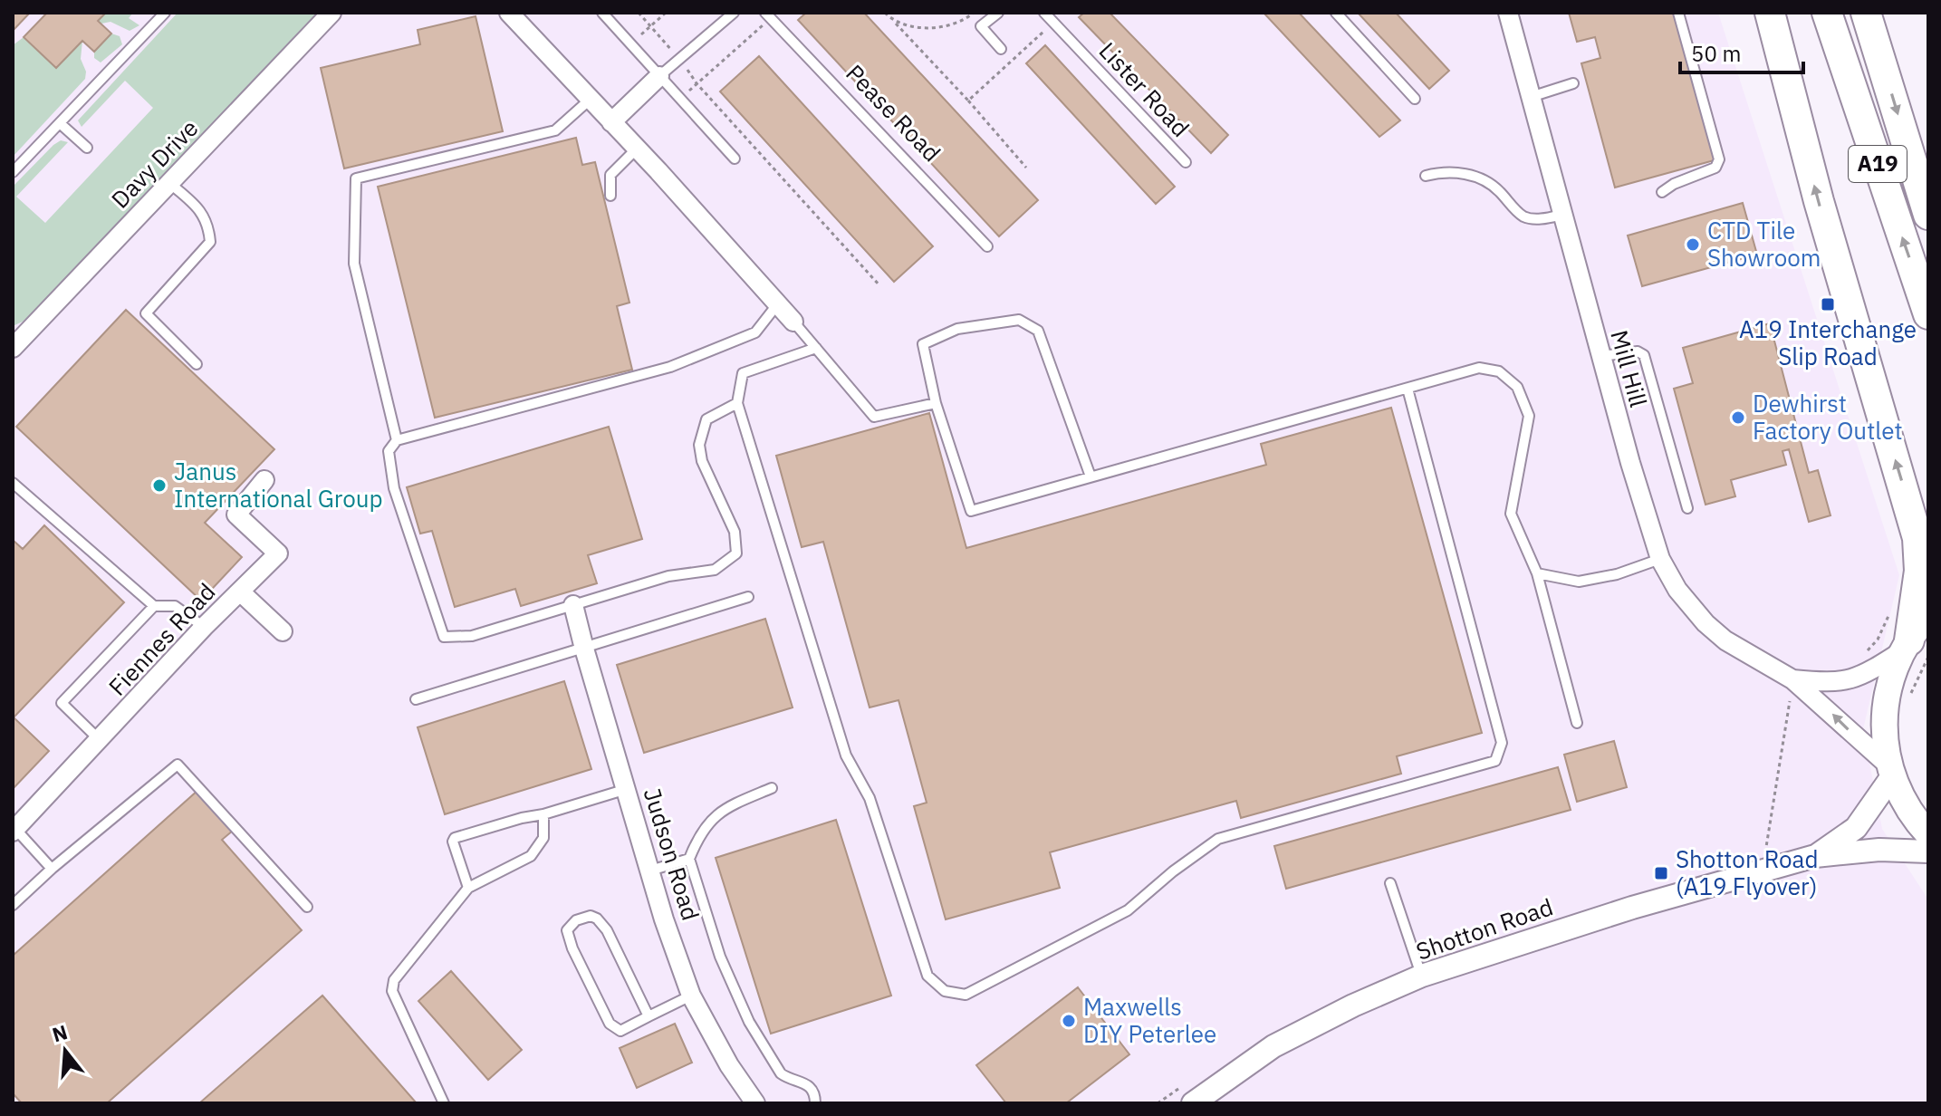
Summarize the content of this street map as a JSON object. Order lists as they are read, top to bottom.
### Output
{
  "streets": {
    "highway": ["A19"],
    "street": [
      "Davy Drive",
      "Mill Hill",
      "Fiennes Road",
      "Judson Road",
      "Shotton Road"
    ],
    "lane": ["Lister Road", "Pease Road"]
  },
  "crossings": [
    ["Mill Hill", "Shotton Road"]
  ],
  "places": {
    "other": [
      "CTD Tile Showroom",
      "Dewhirst Factory Outlet",
      "Janus International Group",
      "Maxwells DIY Peterlee"
    ],
    "transit": ["A19 Interchange Slip Road", "Shotton Road (A19 Flyover)"]
  },
  "scale_bar": "50 m",
  "north": "top"
}
